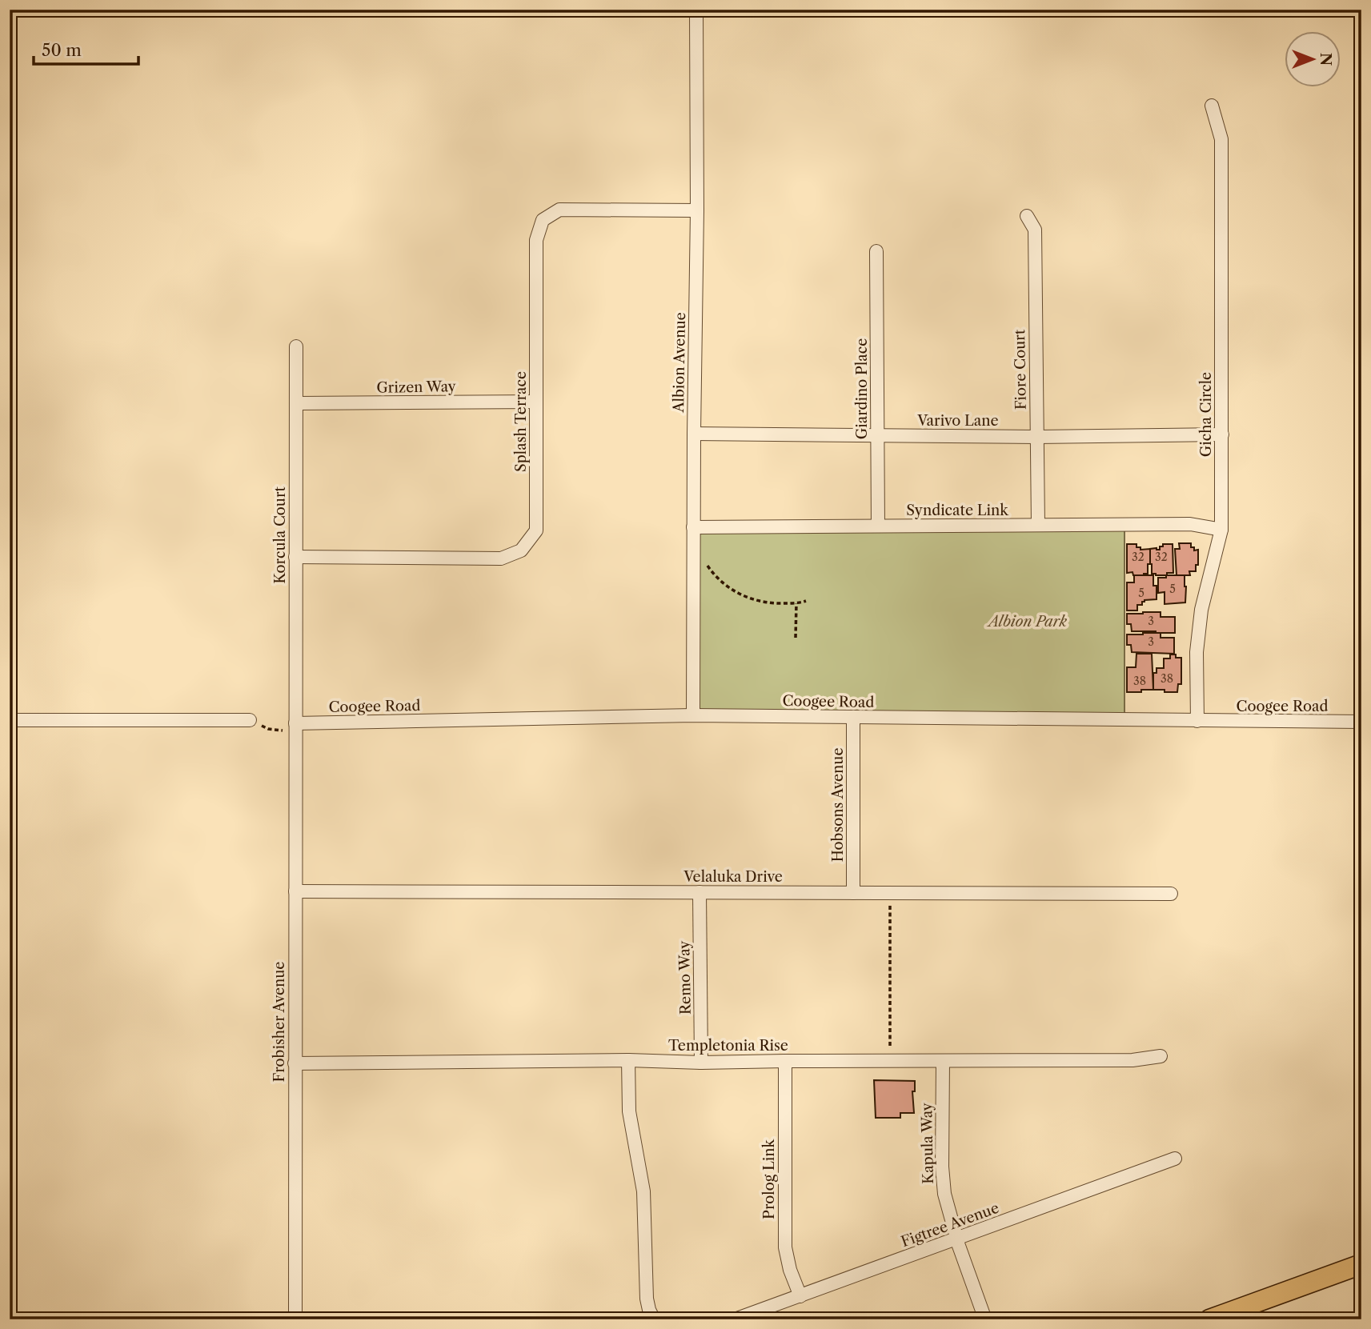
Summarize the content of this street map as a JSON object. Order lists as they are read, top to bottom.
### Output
{
  "streets": {
    "street": [
      "Albion Avenue",
      "Fiore Court",
      "Grizen Way",
      "Giardino Place",
      "Gicha Circle",
      "Varivo Lane",
      "Splash Terrace",
      "Syndicate Link",
      "Korcula Court",
      "Coogee Road",
      "Hobsons Avenue",
      "Velaluka Drive",
      "Remo Way",
      "Frobisher Avenue",
      "Templetonia Rise",
      "Kapula Way",
      "Prolog Link",
      "Figtree Avenue"
    ]
  },
  "crossings": [
    ["Albion Avenue", "Varivo Lane"],
    ["Albion Avenue", "Splash Terrace"],
    ["Albion Avenue", "Syndicate Link"],
    ["Albion Avenue", "Coogee Road"],
    ["Fiore Court", "Varivo Lane"],
    ["Fiore Court", "Syndicate Link"],
    ["Grizen Way", "Splash Terrace"],
    ["Grizen Way", "Korcula Court"],
    ["Giardino Place", "Varivo Lane"],
    ["Giardino Place", "Syndicate Link"],
    ["Gicha Circle", "Varivo Lane"],
    ["Gicha Circle", "Syndicate Link"],
    ["Gicha Circle", "Coogee Road"],
    ["Splash Terrace", "Korcula Court"],
    ["Korcula Court", "Coogee Road"],
    ["Korcula Court", "Frobisher Avenue"],
    ["Coogee Road", "Hobsons Avenue"],
    ["Coogee Road", "Frobisher Avenue"],
    ["Hobsons Avenue", "Velaluka Drive"],
    ["Velaluka Drive", "Remo Way"],
    ["Velaluka Drive", "Frobisher Avenue"],
    ["Remo Way", "Templetonia Rise"],
    ["Frobisher Avenue", "Templetonia Rise"],
    ["Templetonia Rise", "Kapula Way"],
    ["Templetonia Rise", "Prolog Link"],
    ["Kapula Way", "Figtree Avenue"],
    ["Prolog Link", "Figtree Avenue"]
  ],
  "parks": ["Albion Park"],
  "house_numbers": [
    "32",
    "32",
    "5",
    "5",
    "3",
    "3",
    "38",
    "38"
  ],
  "scale_bar": "50 m",
  "north": "right"
}
